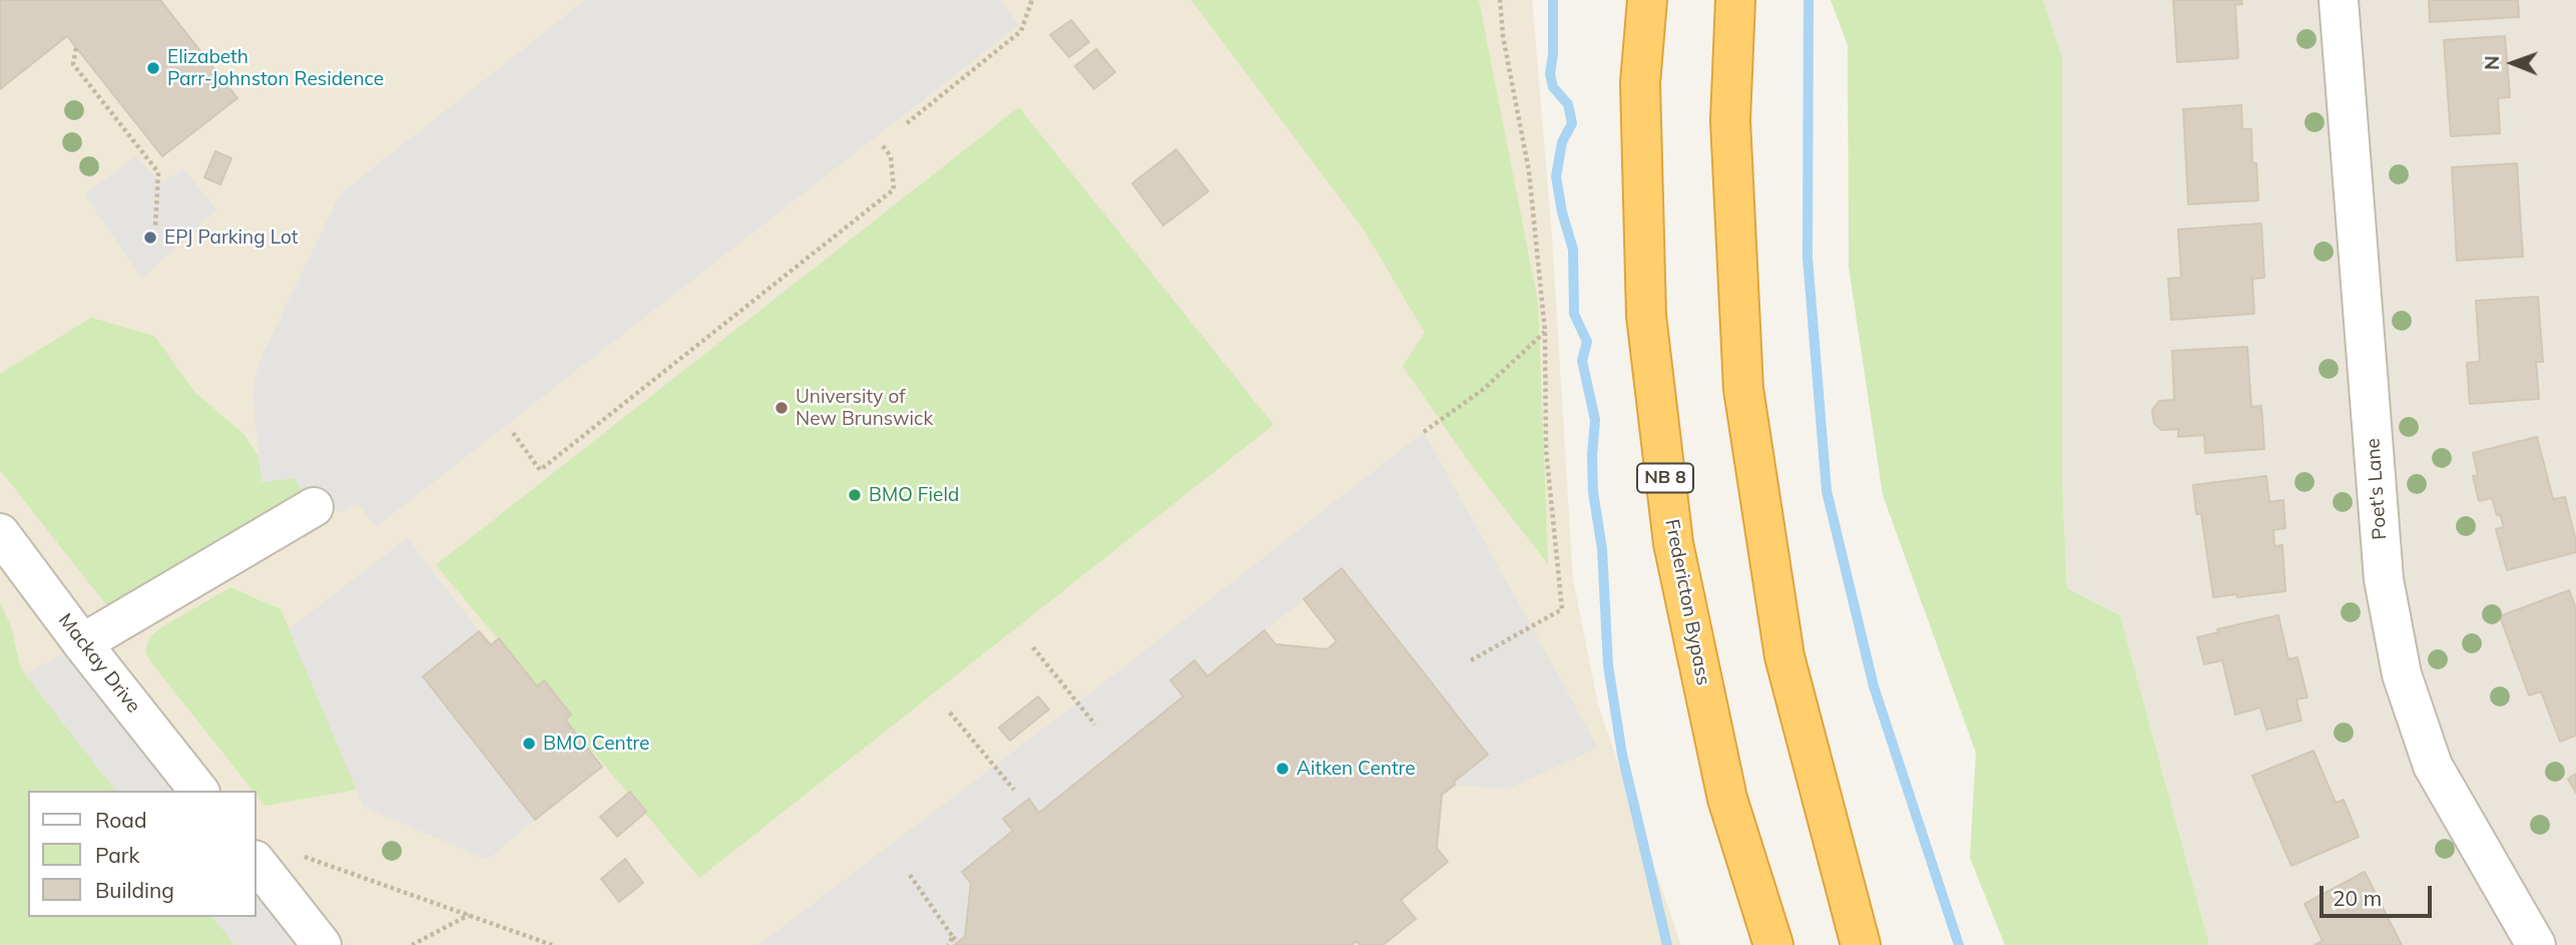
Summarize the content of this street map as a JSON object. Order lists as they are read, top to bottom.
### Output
{
  "streets": {
    "highway": ["NB 8", "Fredericton Bypass"],
    "street": ["Poet's Lane", "Mackay Drive"]
  },
  "places": [
    "Elizabeth Parr-Johnston Residence",
    "EPJ Parking Lot",
    "University of New Brunswick",
    "BMO Field",
    "BMO Centre",
    "Aitken Centre"
  ],
  "legend": ["Road", "Park", "Building"],
  "scale_bar": "20 m",
  "north": "left"
}
